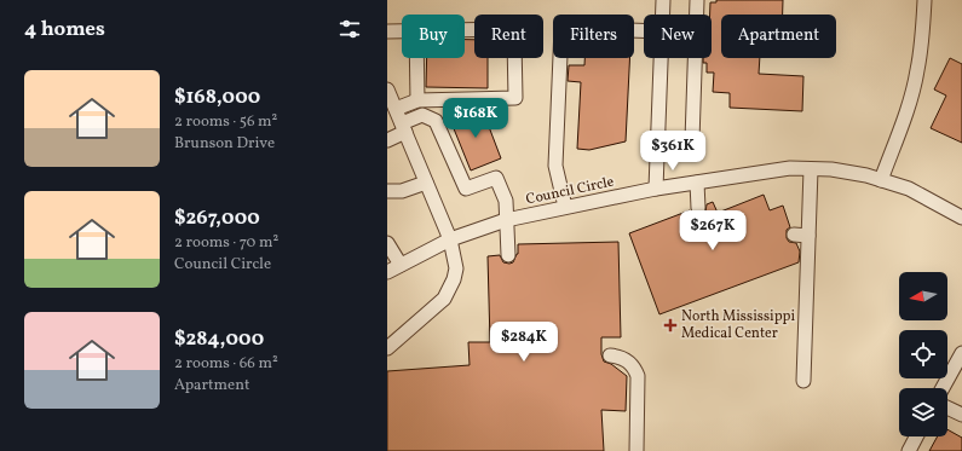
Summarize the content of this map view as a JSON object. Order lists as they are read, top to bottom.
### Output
{
  "streets": {
    "street": ["Council Circle"]
  },
  "places": {
    "health": ["North Mississippi Medical Center"]
  },
  "north": "left",
  "page": {
    "heading": "4 homes",
    "chip": [
      "Buy",
      "Rent",
      "Filters",
      "New",
      "Apartment"
    ],
    "list": [
      {
        "name": "$168,000",
        "note": "2 rooms · 56 m² · Brunson Drive"
      },
      {
        "name": "$267,000",
        "note": "2 rooms · 70 m² · Council Circle"
      },
      {
        "name": "$284,000",
        "note": "2 rooms · 66 m² · Apartment"
      }
    ],
    "price": [
      "$168K",
      "$361K",
      "$267K",
      "$284K"
    ]
  }
}
